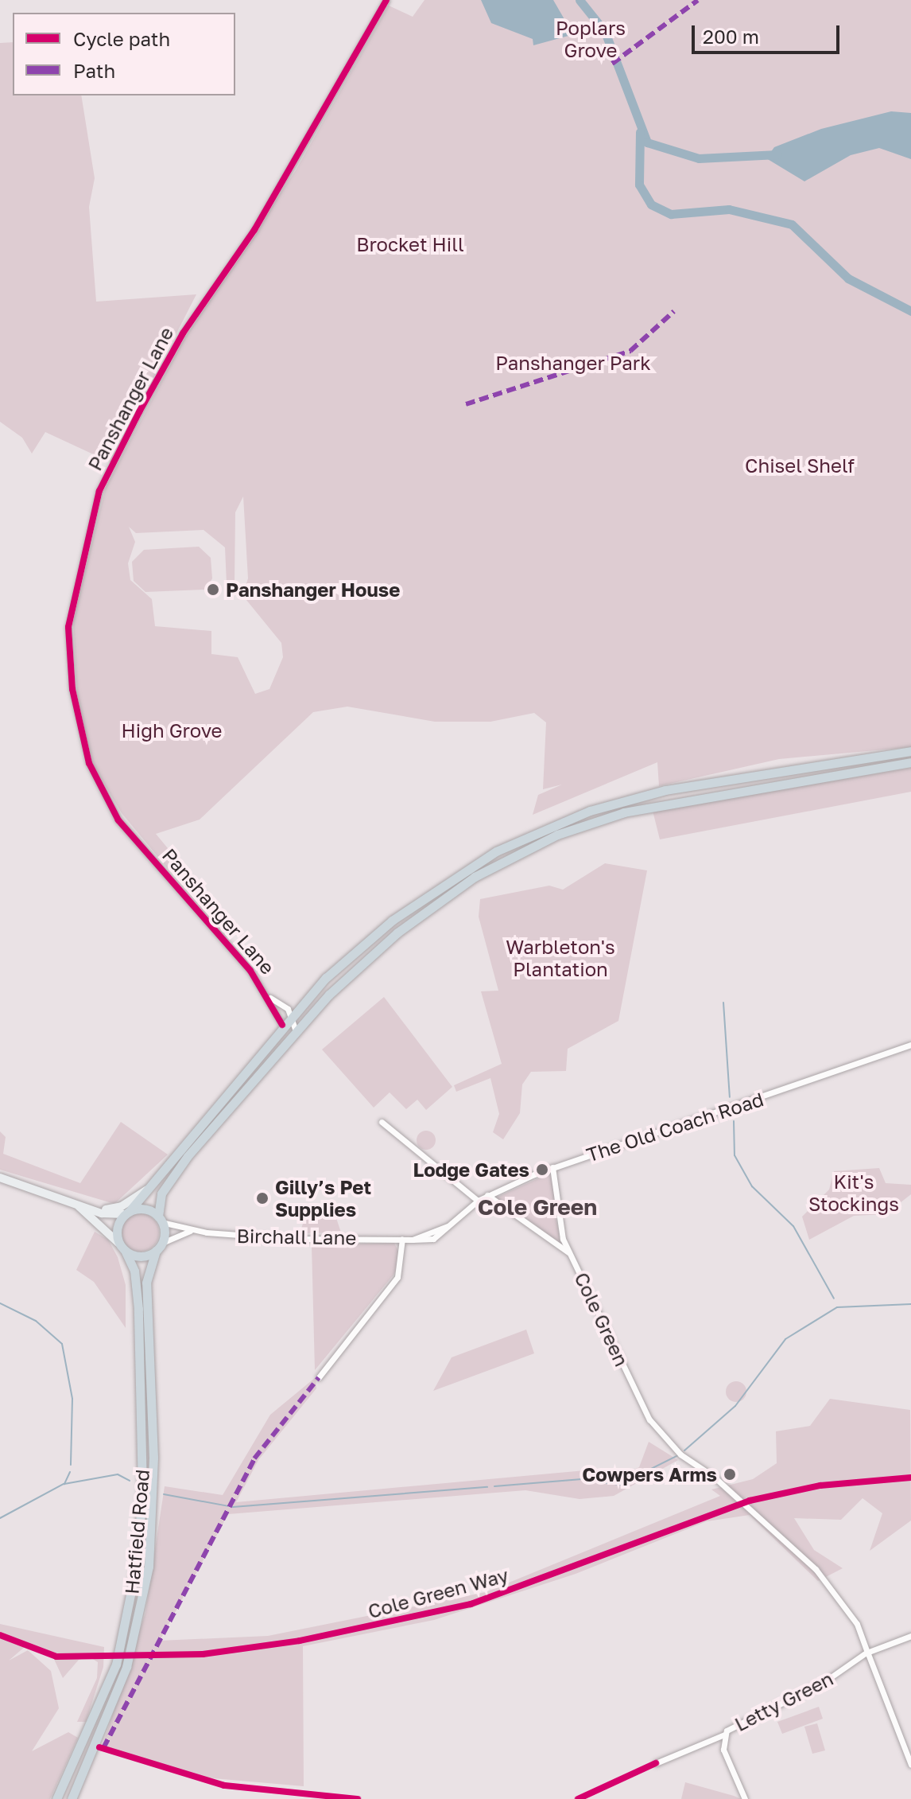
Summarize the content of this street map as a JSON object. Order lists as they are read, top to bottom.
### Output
{
  "streets": {
    "highway": ["Hatfield Road"],
    "street": [
      "Panshanger Lane",
      "The Old Coach Road",
      "Birchall Lane",
      "Cole Green",
      "Letty Green"
    ],
    "cycle path": ["Cole Green Way"]
  },
  "crossings": [
    ["The Old Coach Road", "Birchall Lane"],
    ["The Old Coach Road", "Cole Green"],
    ["Birchall Lane", "Hatfield Road"],
    ["Cole Green", "Letty Green"]
  ],
  "districts": ["Cole Green"],
  "parks": [
    "Poplars Grove",
    "Brocket Hill",
    "Panshanger Park",
    "Chisel Shelf",
    "High Grove",
    "Warbleton's Plantation",
    "Kit's Stockings"
  ],
  "places": [
    "Panshanger House",
    "Lodge Gates",
    "Gilly’s Pet Supplies",
    "Cowpers Arms"
  ],
  "legend": ["Cycle path", "Path"],
  "scale_bar": "200 m"
}
